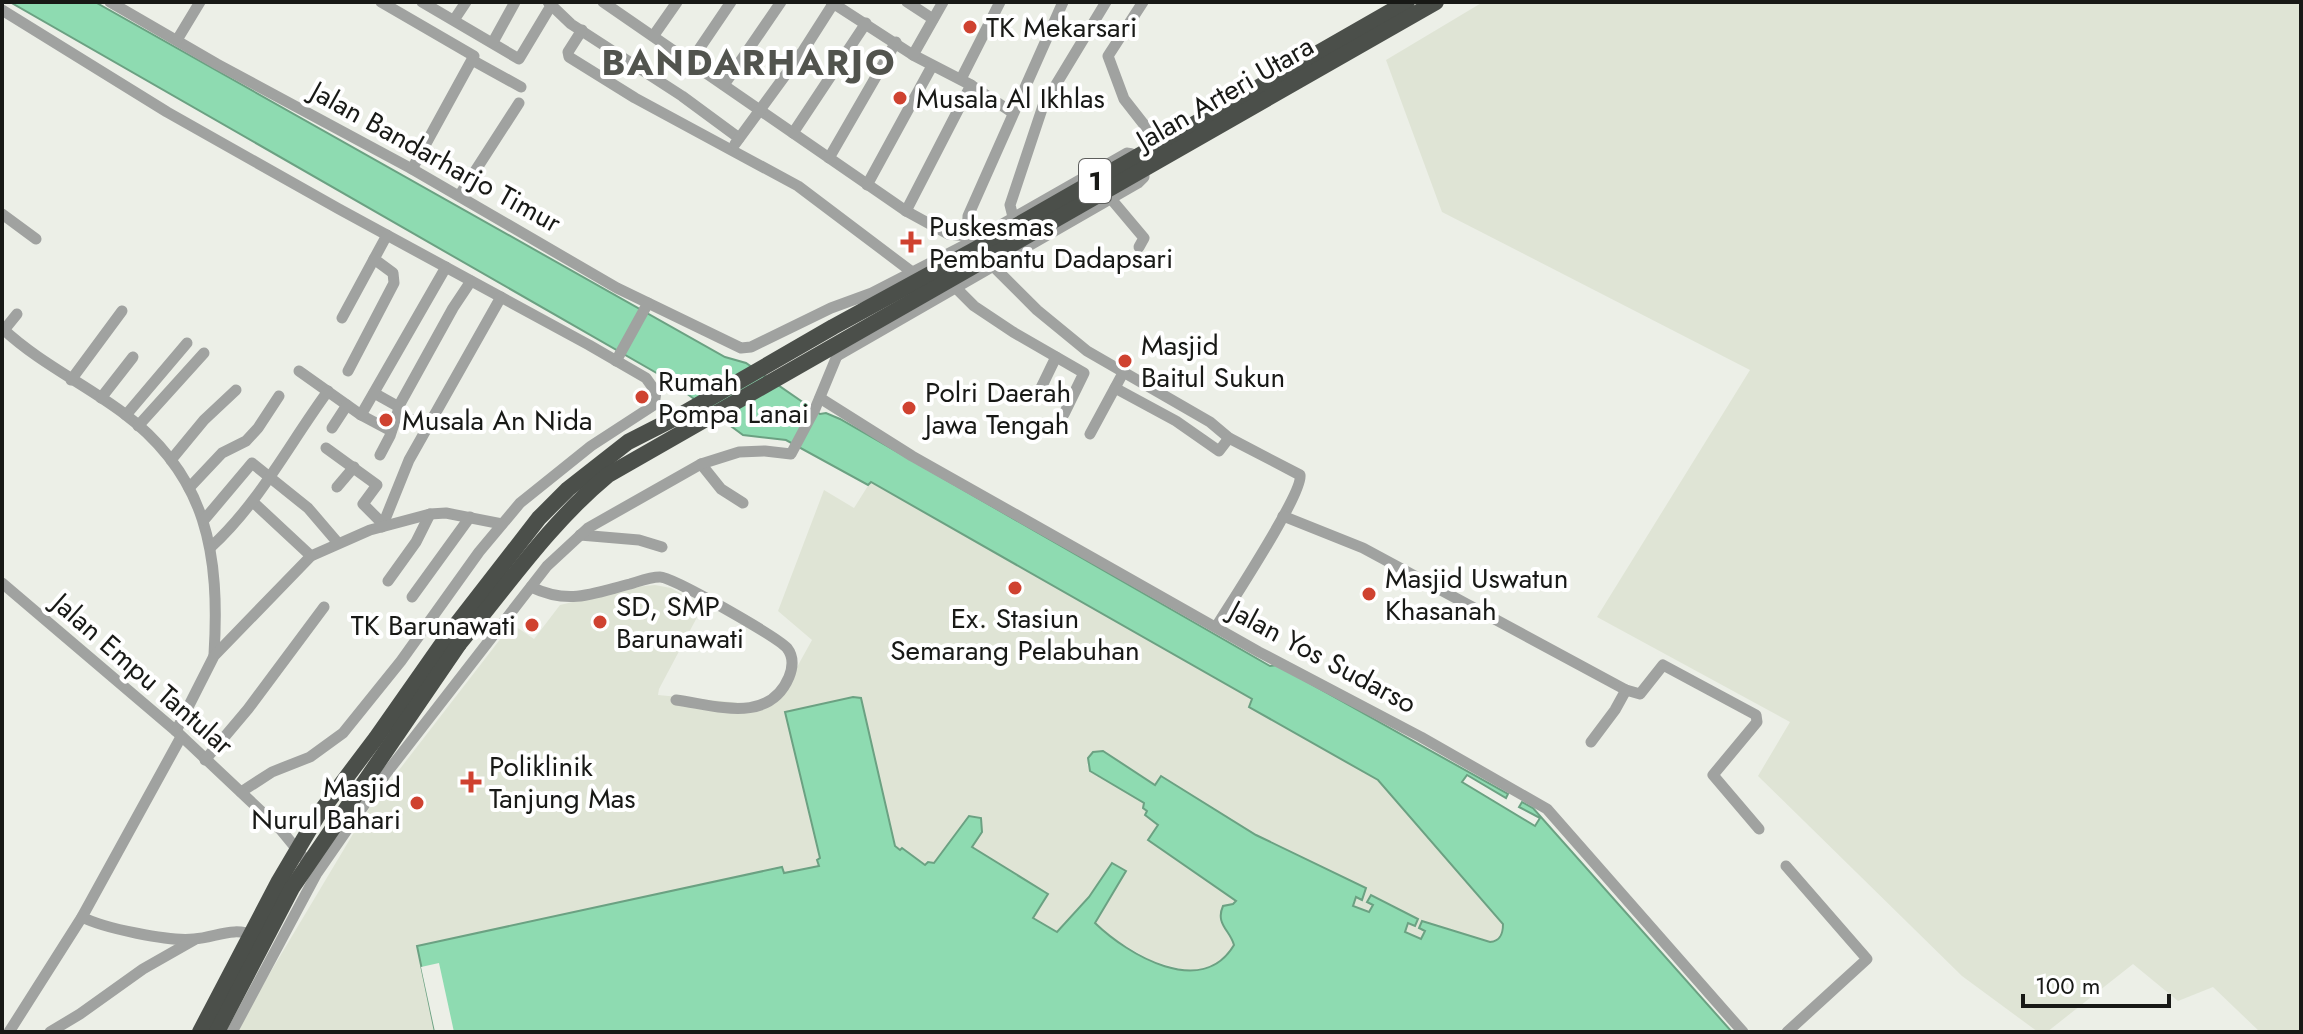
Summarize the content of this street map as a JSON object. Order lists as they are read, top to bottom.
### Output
{
  "streets": {
    "highway": ["Jalan Arteri Utara", "1"],
    "street": ["Jalan Bandarharjo Timur", "Jalan Yos Sudarso", "Jalan Empu Tantular"]
  },
  "crossings": [
    ["Jalan Arteri Utara", "Jalan Bandarharjo Timur"],
    ["Jalan Arteri Utara", "1"]
  ],
  "districts": ["BANDARHARJO"],
  "places": {
    "other": [
      "TK Mekarsari",
      "Musala Al Ikhlas",
      "Masjid Baitul Sukun",
      "Rumah Pompa Lanai",
      "Polri Daerah Jawa Tengah",
      "Musala An Nida",
      "Ex. Stasiun Semarang Pelabuhan",
      "Masjid Uswatun Khasanah",
      "SD, SMP Barunawati",
      "TK Barunawati",
      "Masjid Nurul Bahari"
    ],
    "health": ["Puskesmas Pembantu Dadapsari", "Poliklinik Tanjung Mas"]
  },
  "scale_bar": "100 m"
}
